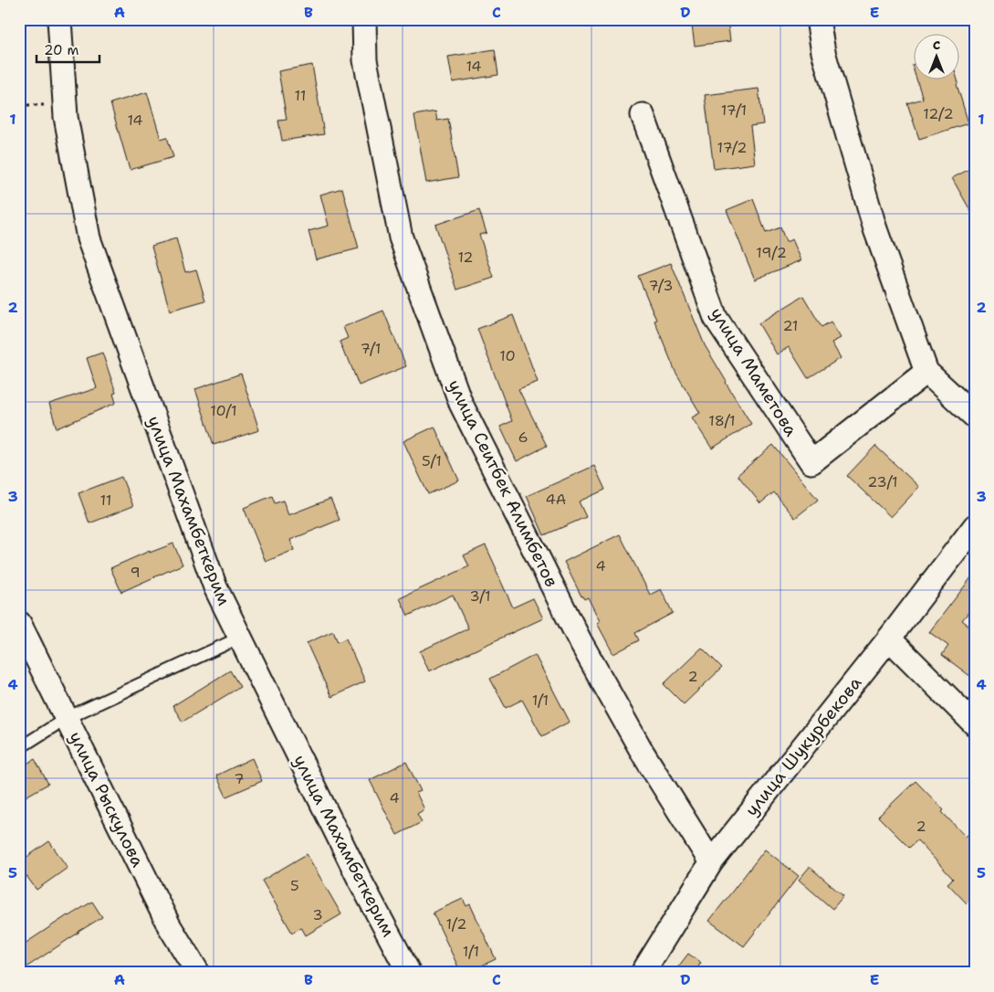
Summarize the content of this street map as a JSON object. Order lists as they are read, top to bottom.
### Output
{
  "streets": {
    "street": [
      "улица Маметова",
      "улица Сеитбек Алимбетов",
      "улица Махамбеткерим",
      "улица Шукурбекова",
      "улица Рыскулова"
    ]
  },
  "crossings": [
    ["улица Сеитбек Алимбетов", "улица Шукурбекова"]
  ],
  "house_numbers": [
    "14",
    "11",
    "17/1",
    "12/2",
    "14",
    "17/2",
    "19/2",
    "12",
    "7/3",
    "21",
    "7/1",
    "10",
    "10/1",
    "18/1",
    "6",
    "5/1",
    "23/1",
    "4А",
    "11",
    "4",
    "9",
    "3/1",
    "2",
    "1/1",
    "7",
    "4",
    "2",
    "5",
    "3",
    "1/2",
    "1/1"
  ],
  "scale_bar": "20 m",
  "north": "top",
  "grid": {
    "columns": [
      "A",
      "B",
      "C",
      "D",
      "E"
    ],
    "rows": [
      "1",
      "2",
      "3",
      "4",
      "5"
    ]
  }
}
